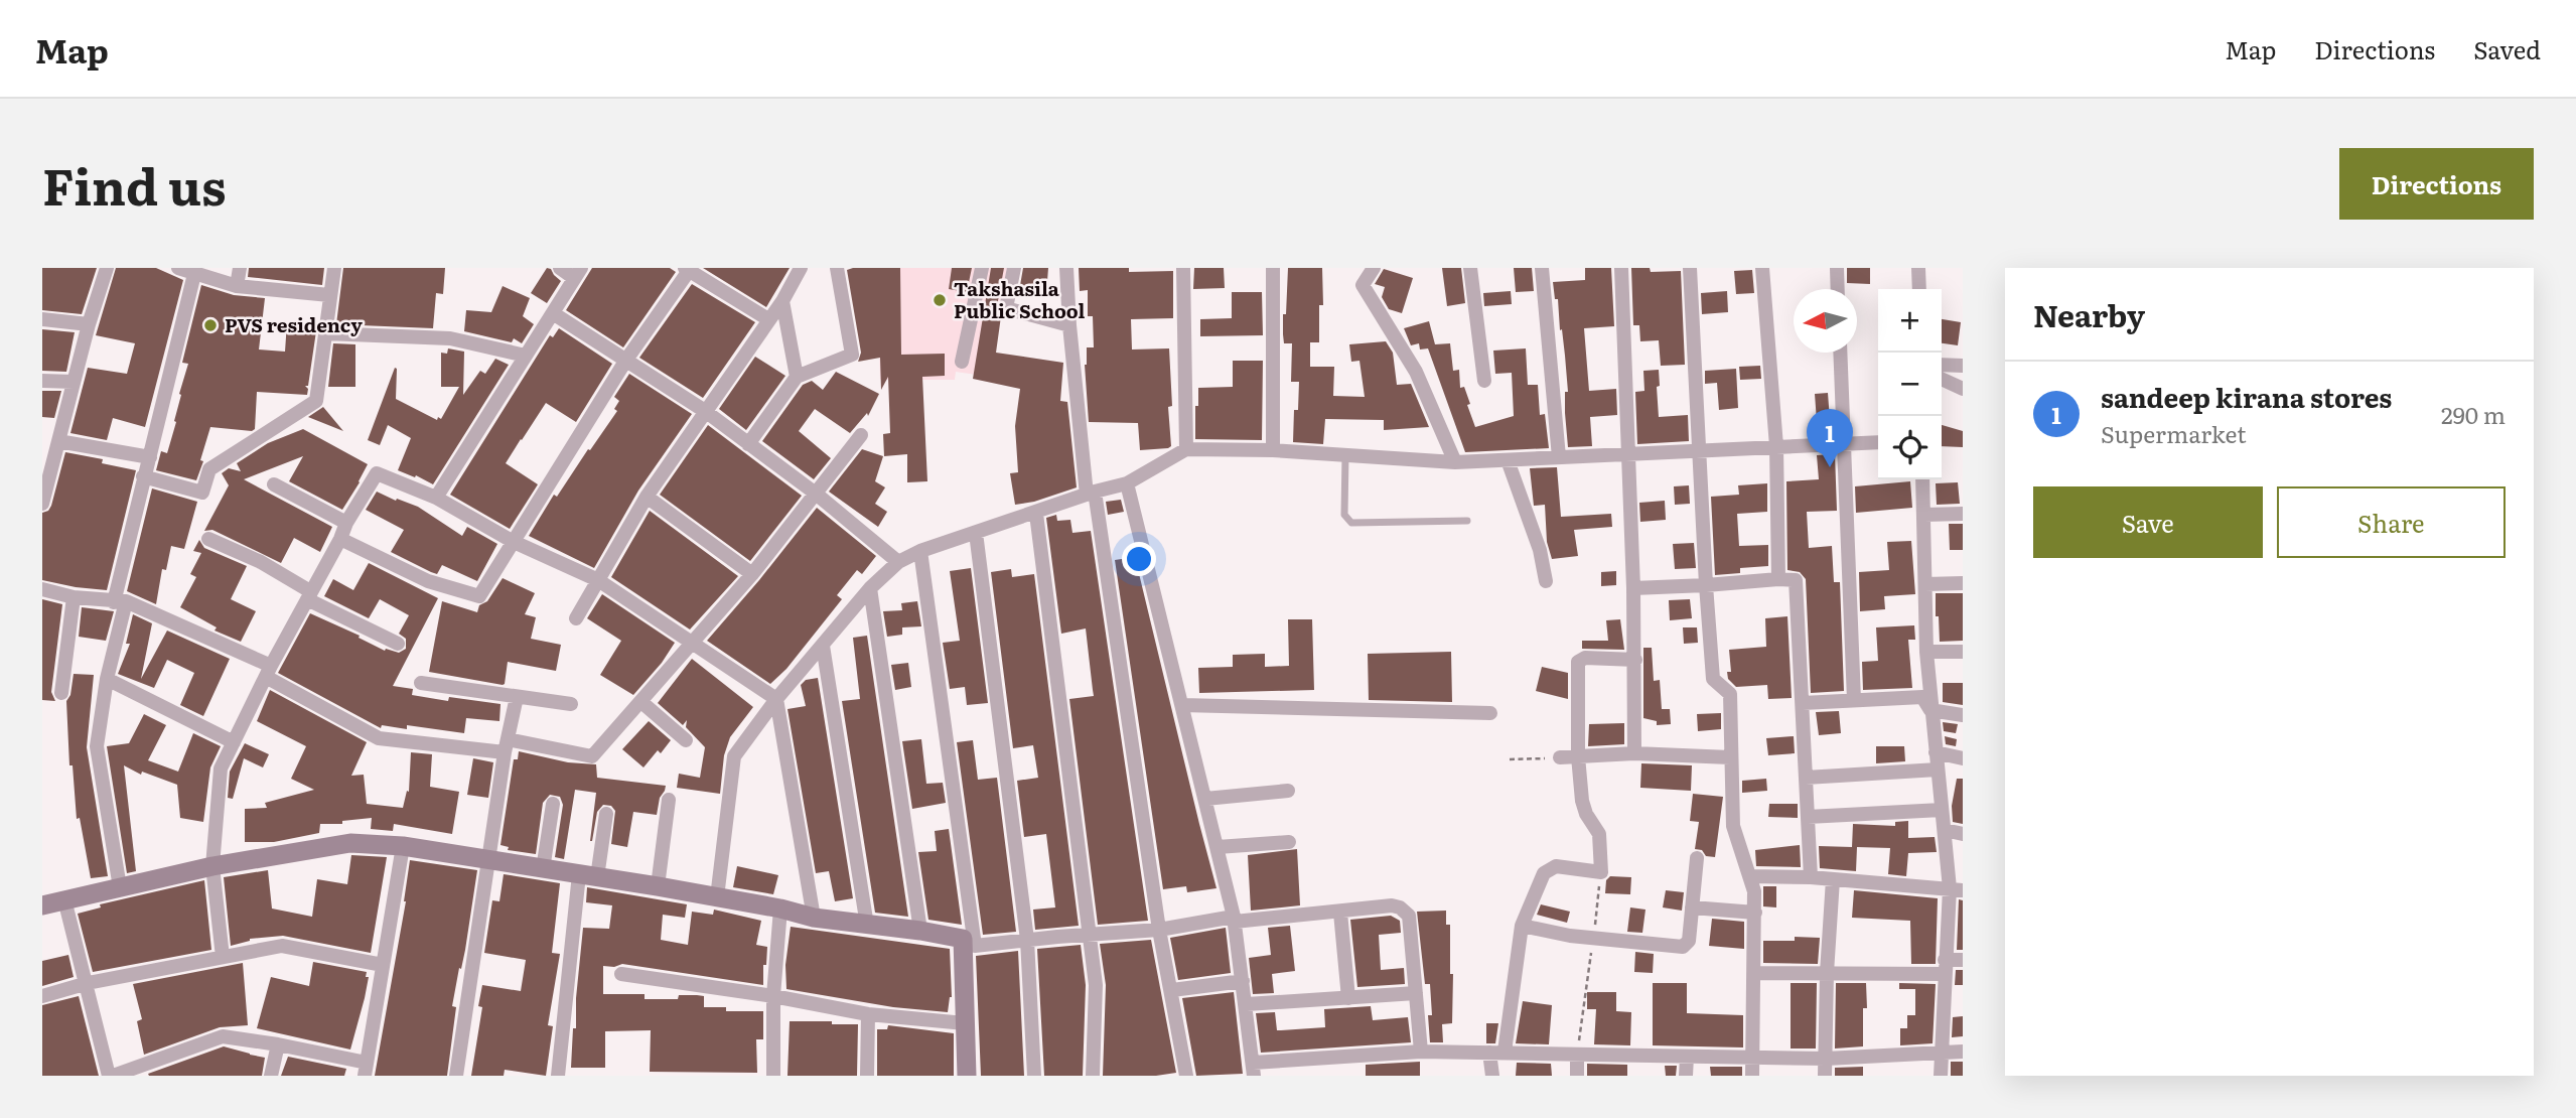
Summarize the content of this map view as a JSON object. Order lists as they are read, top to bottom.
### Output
{
  "places": ["Takshasila Public School", "PVS residency"],
  "north": "left",
  "page": {
    "header": "Map",
    "nav": ["Map", "Directions", "Saved"],
    "title": "Find us",
    "buttons": [
      "Directions",
      ["Save", "Share"]
    ],
    "heading": "Nearby",
    "map_buttons": ["+", "−"],
    "list": [
      {
        "mark": "1",
        "name": "sandeep kirana stores",
        "note": "Supermarket",
        "value": "290 m"
      }
    ],
    "pins": "1"
  }
}
